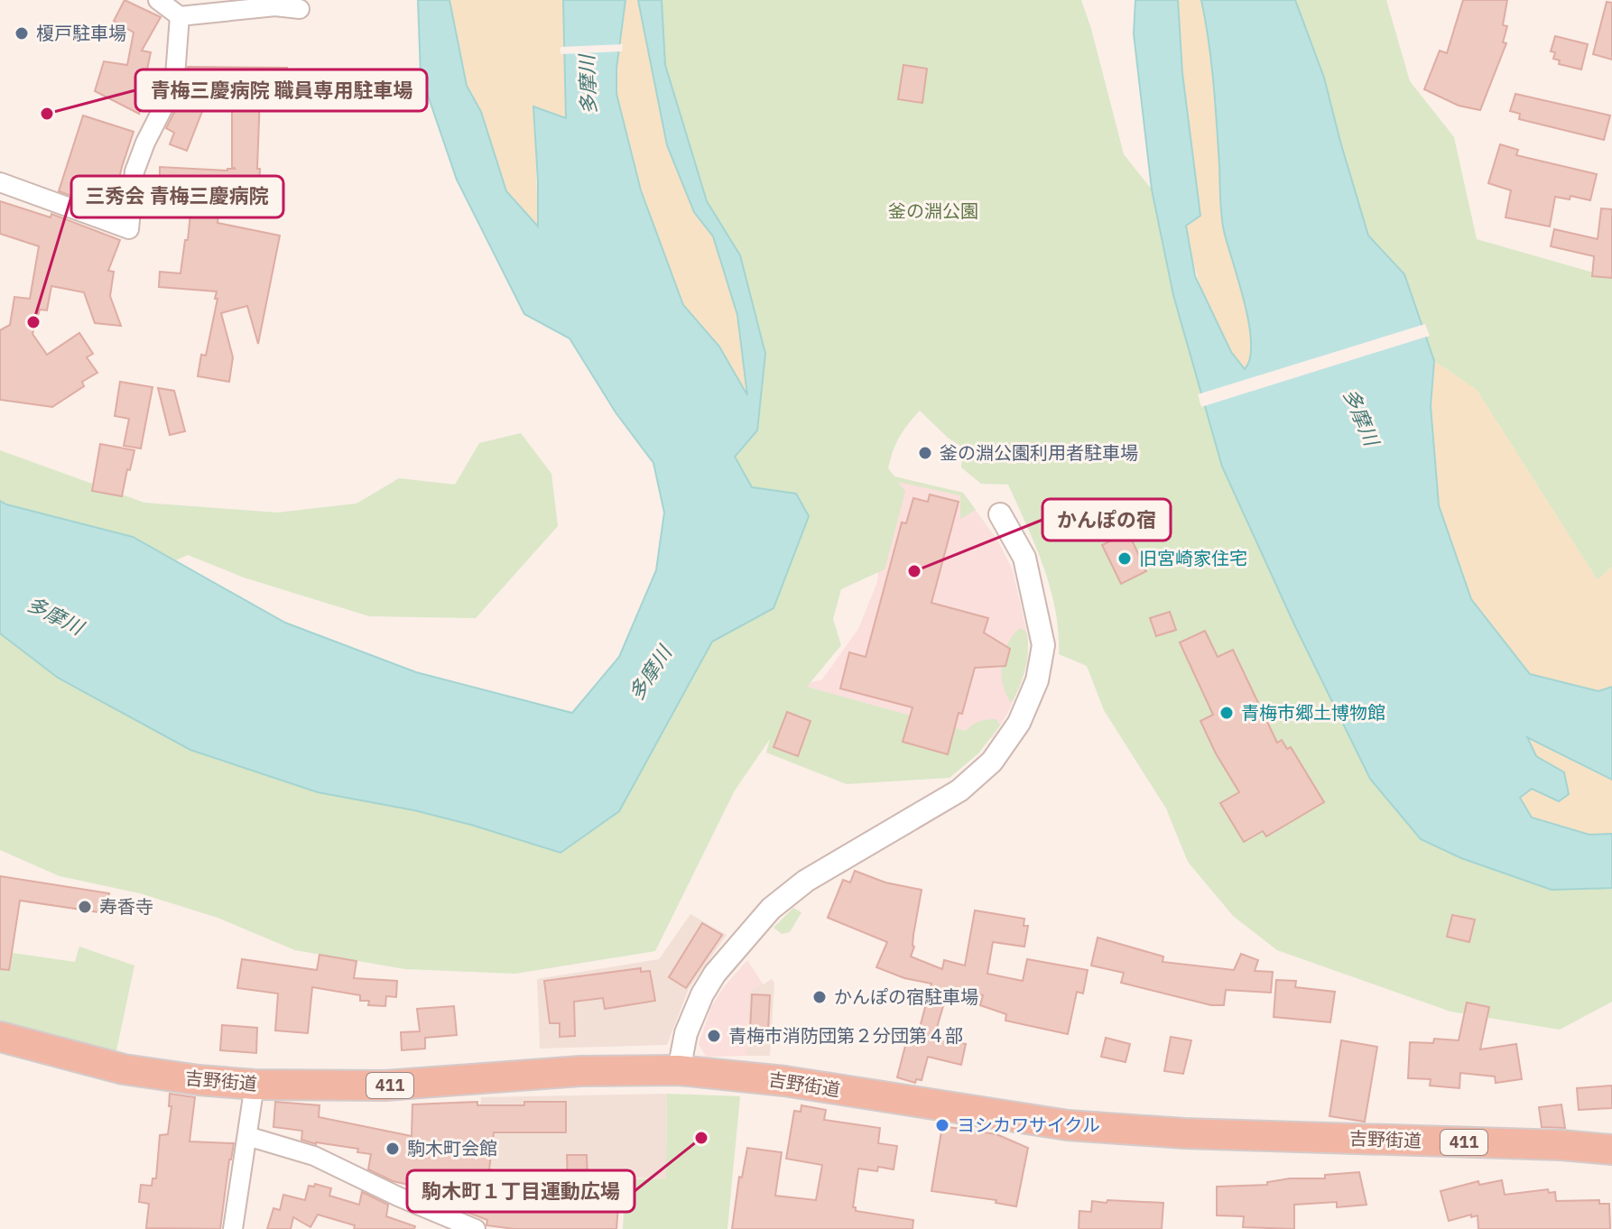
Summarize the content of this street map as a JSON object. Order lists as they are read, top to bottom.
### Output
{
  "streets": {
    "highway": ["吉野街道", "411"]
  },
  "water": ["多摩川"],
  "parks": ["釜の淵公園"],
  "places": [
    "榎戸駐車場",
    "青梅三慶病院 職員専用駐車場",
    "三秀会 青梅三慶病院",
    "釜の淵公園利用者駐車場",
    "旧宮崎家住宅",
    "かんぽの宿",
    "青梅市郷土博物館",
    "寿香寺",
    "かんぽの宿駐車場",
    "青梅市消防団第２分団第４部",
    "ヨシカワサイクル",
    "駒木町１丁目運動広場",
    "駒木町会館"
  ]
}
